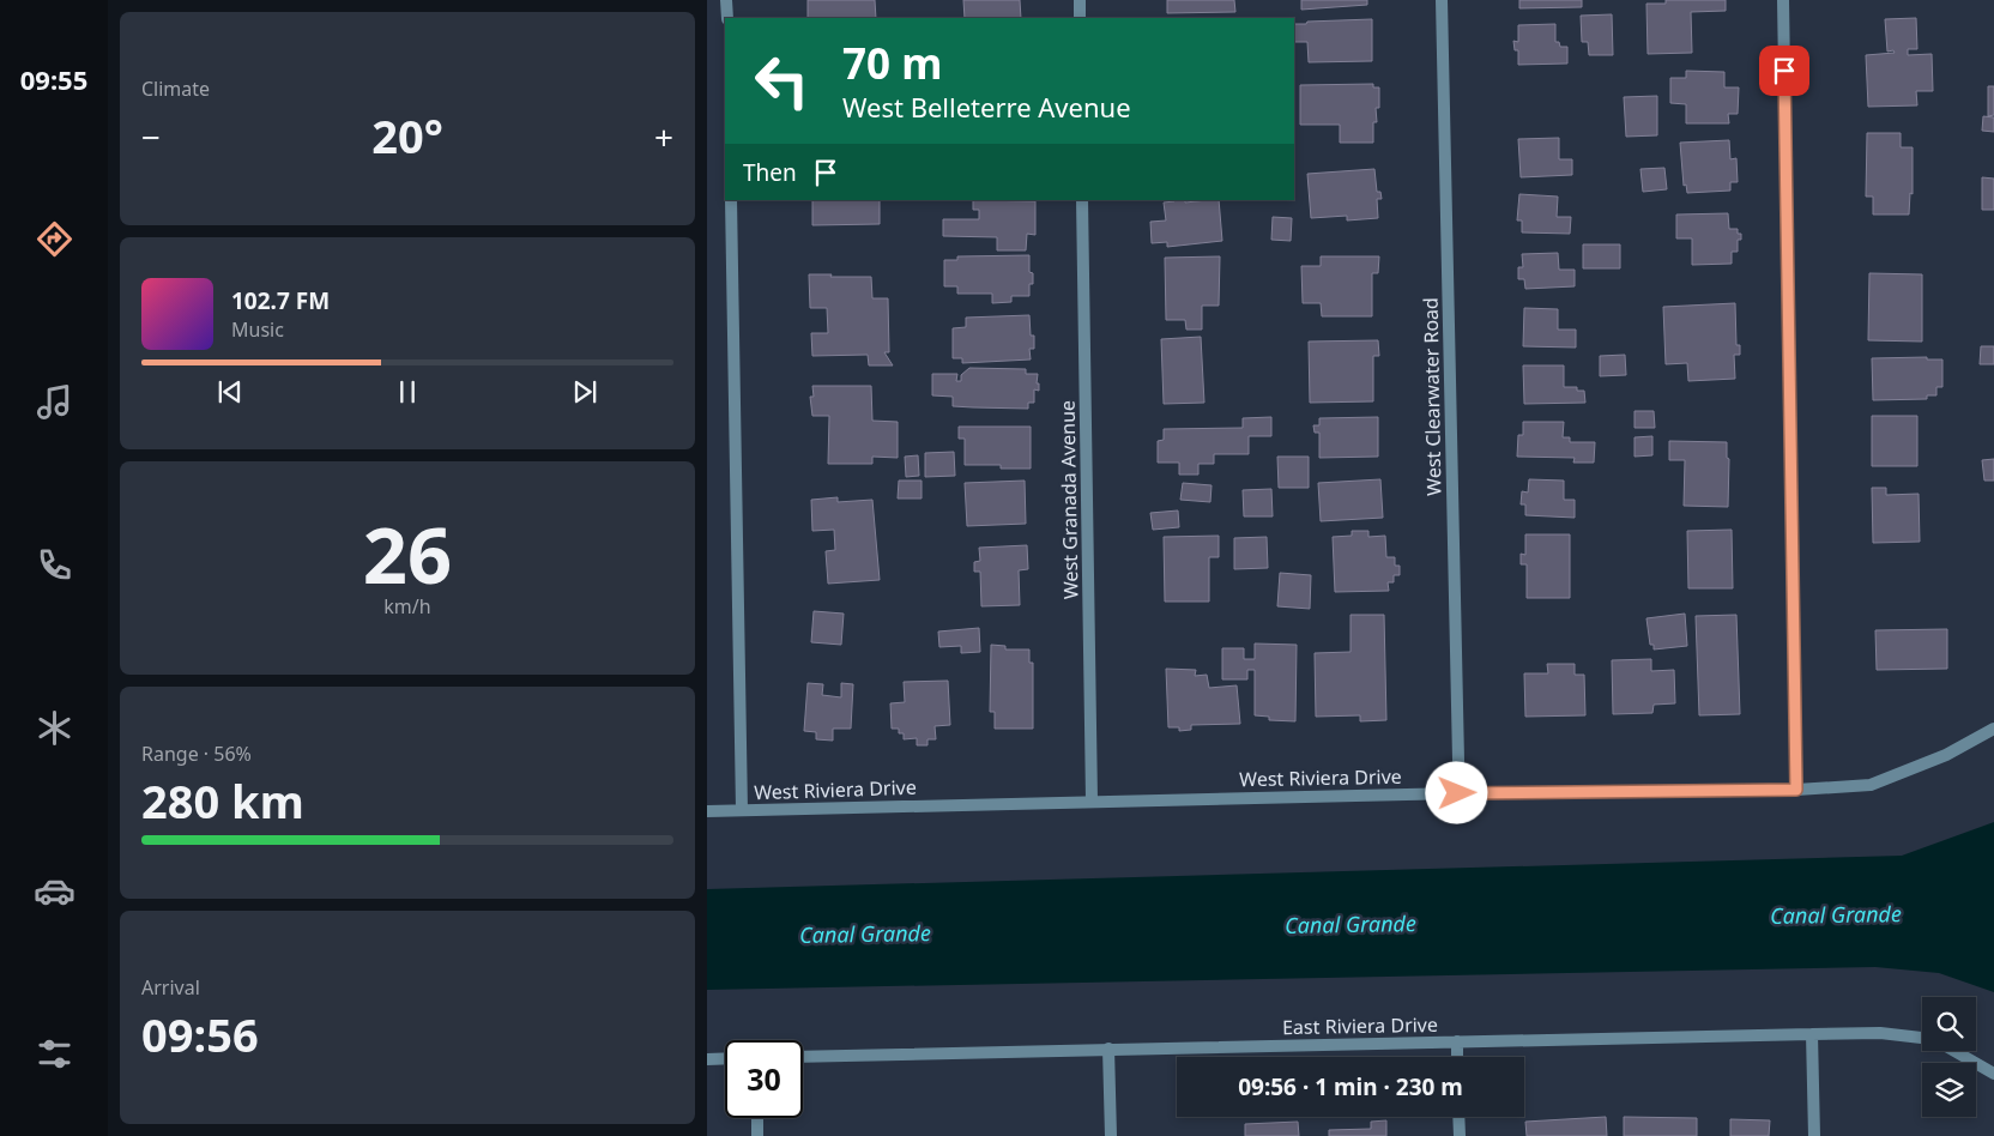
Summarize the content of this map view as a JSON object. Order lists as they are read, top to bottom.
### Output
{
  "streets": {
    "street": [
      "West Clearwater Road",
      "West Granada Avenue",
      "West Riviera Drive",
      "East Riviera Drive"
    ]
  },
  "crossings": [
    ["West Clearwater Road", "West Riviera Drive"],
    ["West Granada Avenue", "West Riviera Drive"]
  ],
  "water": ["Canal Grande"],
  "page": {
    "tabs": "09:55",
    "tile": [
      "Climate",
      ["26", "km/h"],
      ["Range · 56%", "280 km"],
      ["Arrival", "09:56"]
    ],
    "turn": ["70 m", "West Belleterre Avenue"],
    "heat": ["−", "20°", "+"],
    "then": "Then",
    "song": ["102.7 FM", "Music"],
    "limit": "30",
    "trip": "09:56 · 1 min · 230 m"
  }
}
